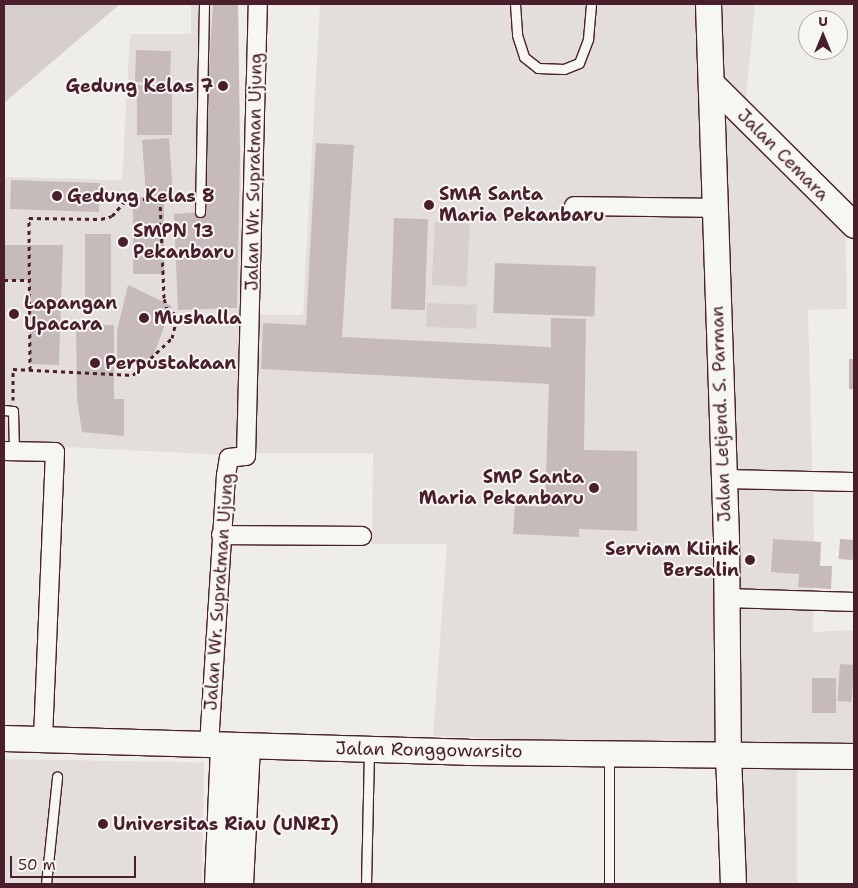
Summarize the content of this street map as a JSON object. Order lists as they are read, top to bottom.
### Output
{
  "streets": {
    "street": [
      "Jalan Cemara",
      "Jalan Wr. Supratman Ujung",
      "Jalan Letjend. S. Parman",
      "Jalan Ronggowarsito"
    ]
  },
  "crossings": [
    ["Jalan Cemara", "Jalan Letjend. S. Parman"],
    ["Jalan Wr. Supratman Ujung", "Jalan Ronggowarsito"],
    ["Jalan Letjend. S. Parman", "Jalan Ronggowarsito"]
  ],
  "places": [
    "Gedung Kelas 7",
    "Gedung Kelas 8",
    "SMA Santa Maria Pekanbaru",
    "SMPN 13 Pekanbaru",
    "Lapangan Upacara",
    "Mushalla",
    "Perpustakaan",
    "SMP Santa Maria Pekanbaru",
    "Serviam Klinik Bersalin",
    "Universitas Riau (UNRI)"
  ],
  "scale_bar": "50 m",
  "north": "top"
}
